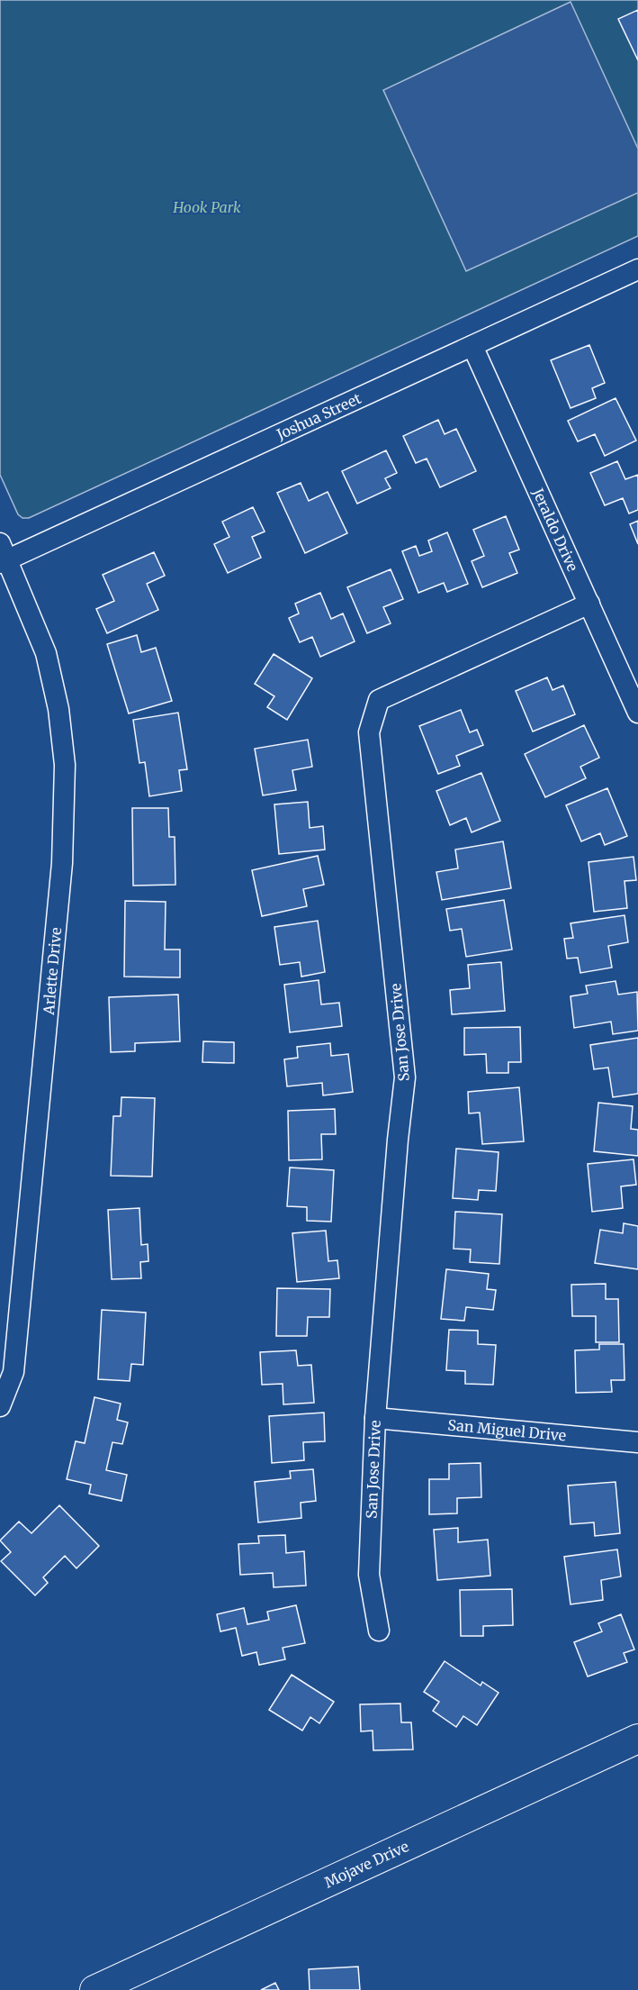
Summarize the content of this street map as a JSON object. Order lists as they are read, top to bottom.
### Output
{
  "streets": {
    "main road": ["Mojave Drive"],
    "street": [
      "Joshua Street",
      "Jeraldo Drive",
      "Arlette Drive",
      "San Jose Drive",
      "San Miguel Drive"
    ]
  },
  "crossings": [
    ["Joshua Street", "Jeraldo Drive"],
    ["Joshua Street", "Arlette Drive"],
    ["Jeraldo Drive", "San Jose Drive"],
    ["San Jose Drive", "San Miguel Drive"]
  ],
  "parks": ["Hook Park"]
}
